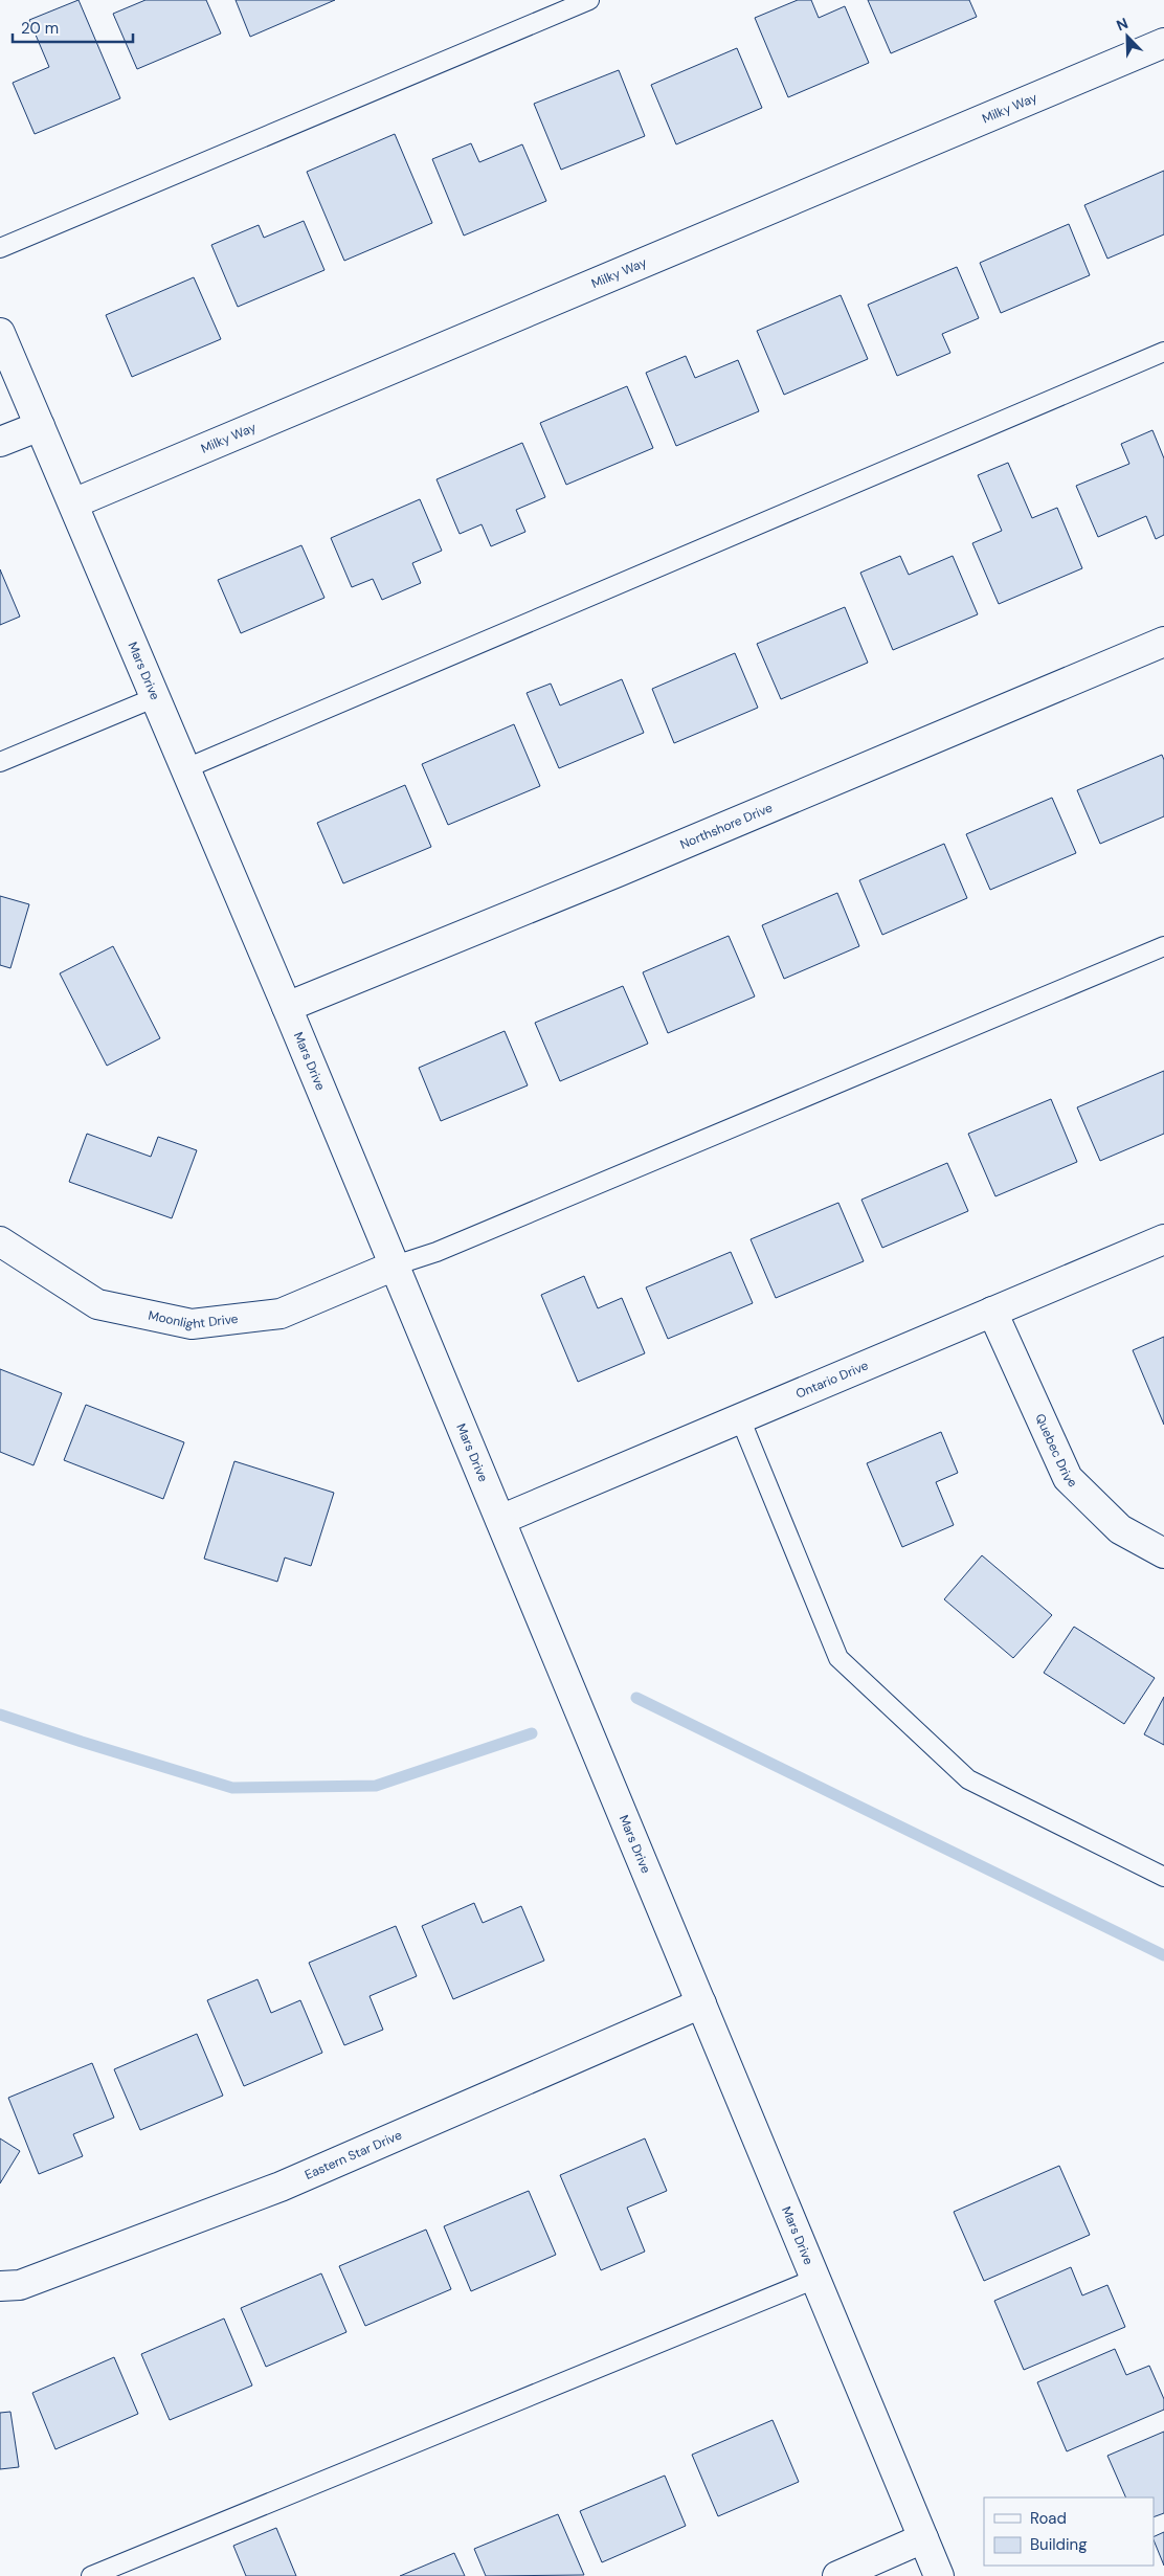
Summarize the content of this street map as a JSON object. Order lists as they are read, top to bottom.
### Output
{
  "streets": {
    "street": [
      "Milky Way",
      "Mars Drive",
      "Northshore Drive",
      "Moonlight Drive",
      "Ontario Drive",
      "Quebec Drive",
      "Eastern Star Drive"
    ]
  },
  "crossings": [
    ["Milky Way", "Mars Drive"],
    ["Mars Drive", "Northshore Drive"],
    ["Mars Drive", "Moonlight Drive"],
    ["Mars Drive", "Ontario Drive"],
    ["Mars Drive", "Eastern Star Drive"],
    ["Ontario Drive", "Quebec Drive"]
  ],
  "legend": ["Road", "Building"],
  "scale_bar": "20 m",
  "north": "top left"
}
